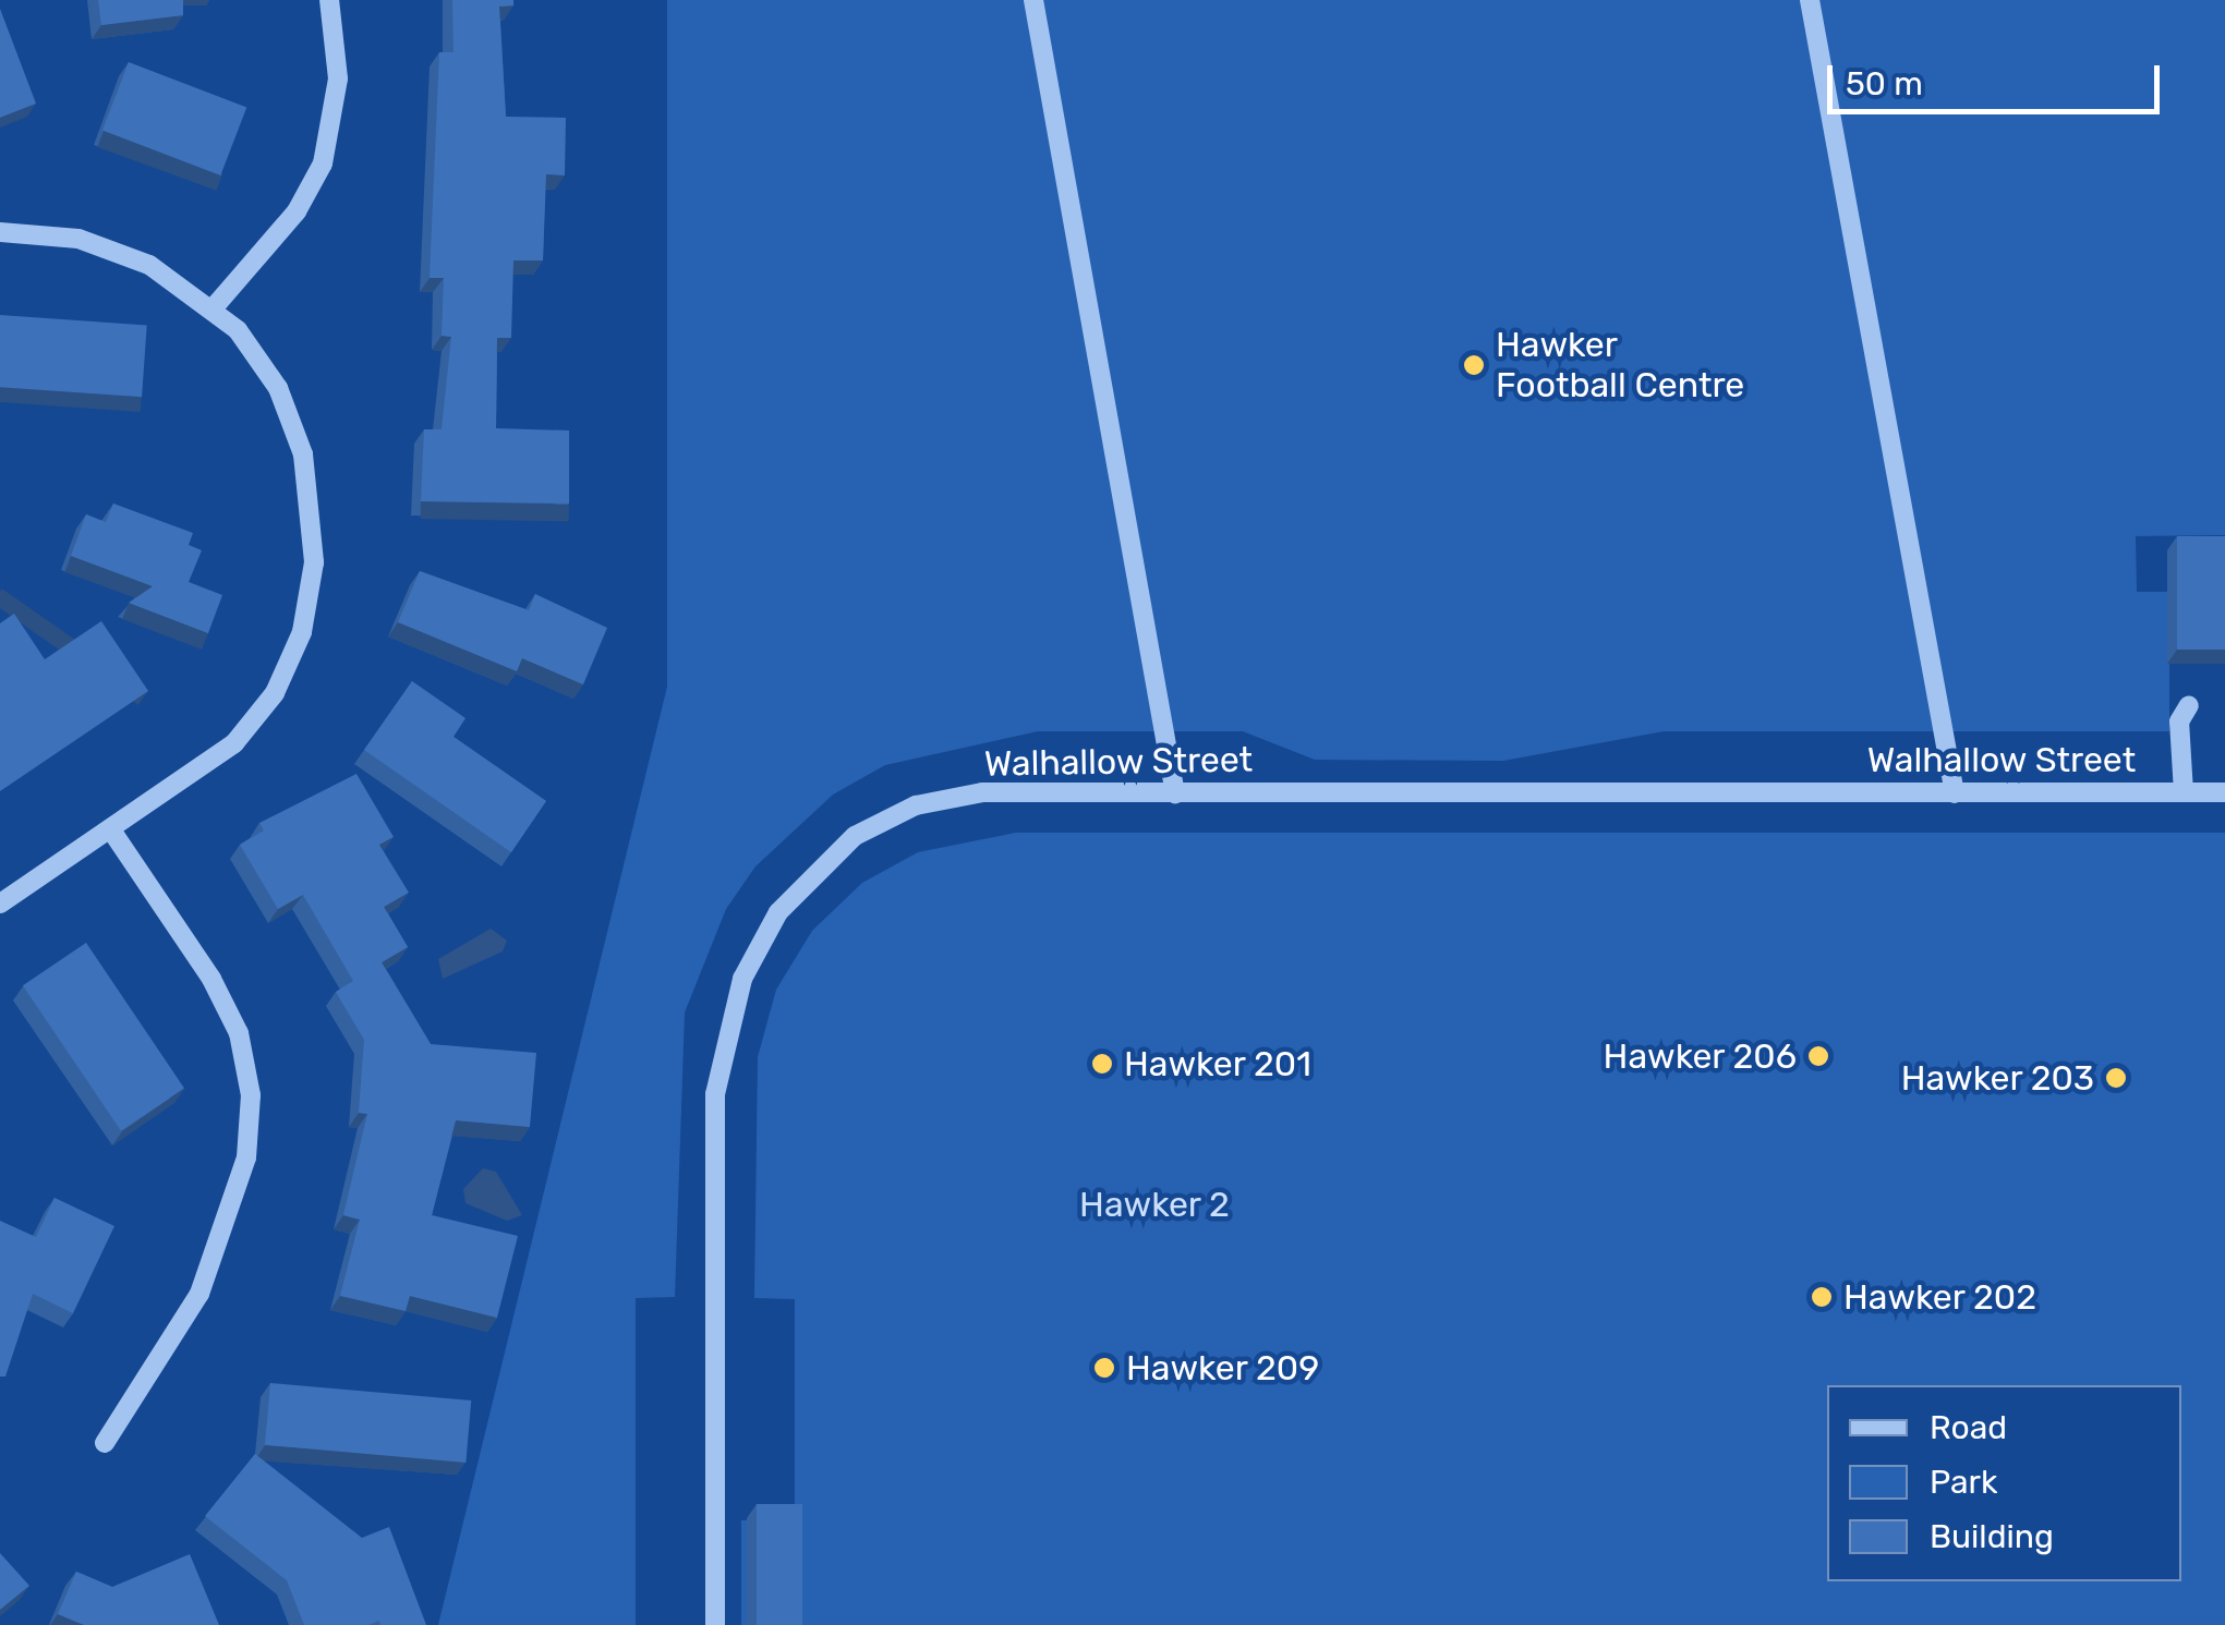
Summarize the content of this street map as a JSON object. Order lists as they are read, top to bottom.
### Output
{
  "streets": {
    "street": ["Walhallow Street"]
  },
  "parks": ["Hawker 2"],
  "places": [
    "Hawker Football Centre",
    "Hawker 206",
    "Hawker 201",
    "Hawker 203",
    "Hawker 202",
    "Hawker 209"
  ],
  "legend": ["Road", "Park", "Building"],
  "scale_bar": "50 m"
}
